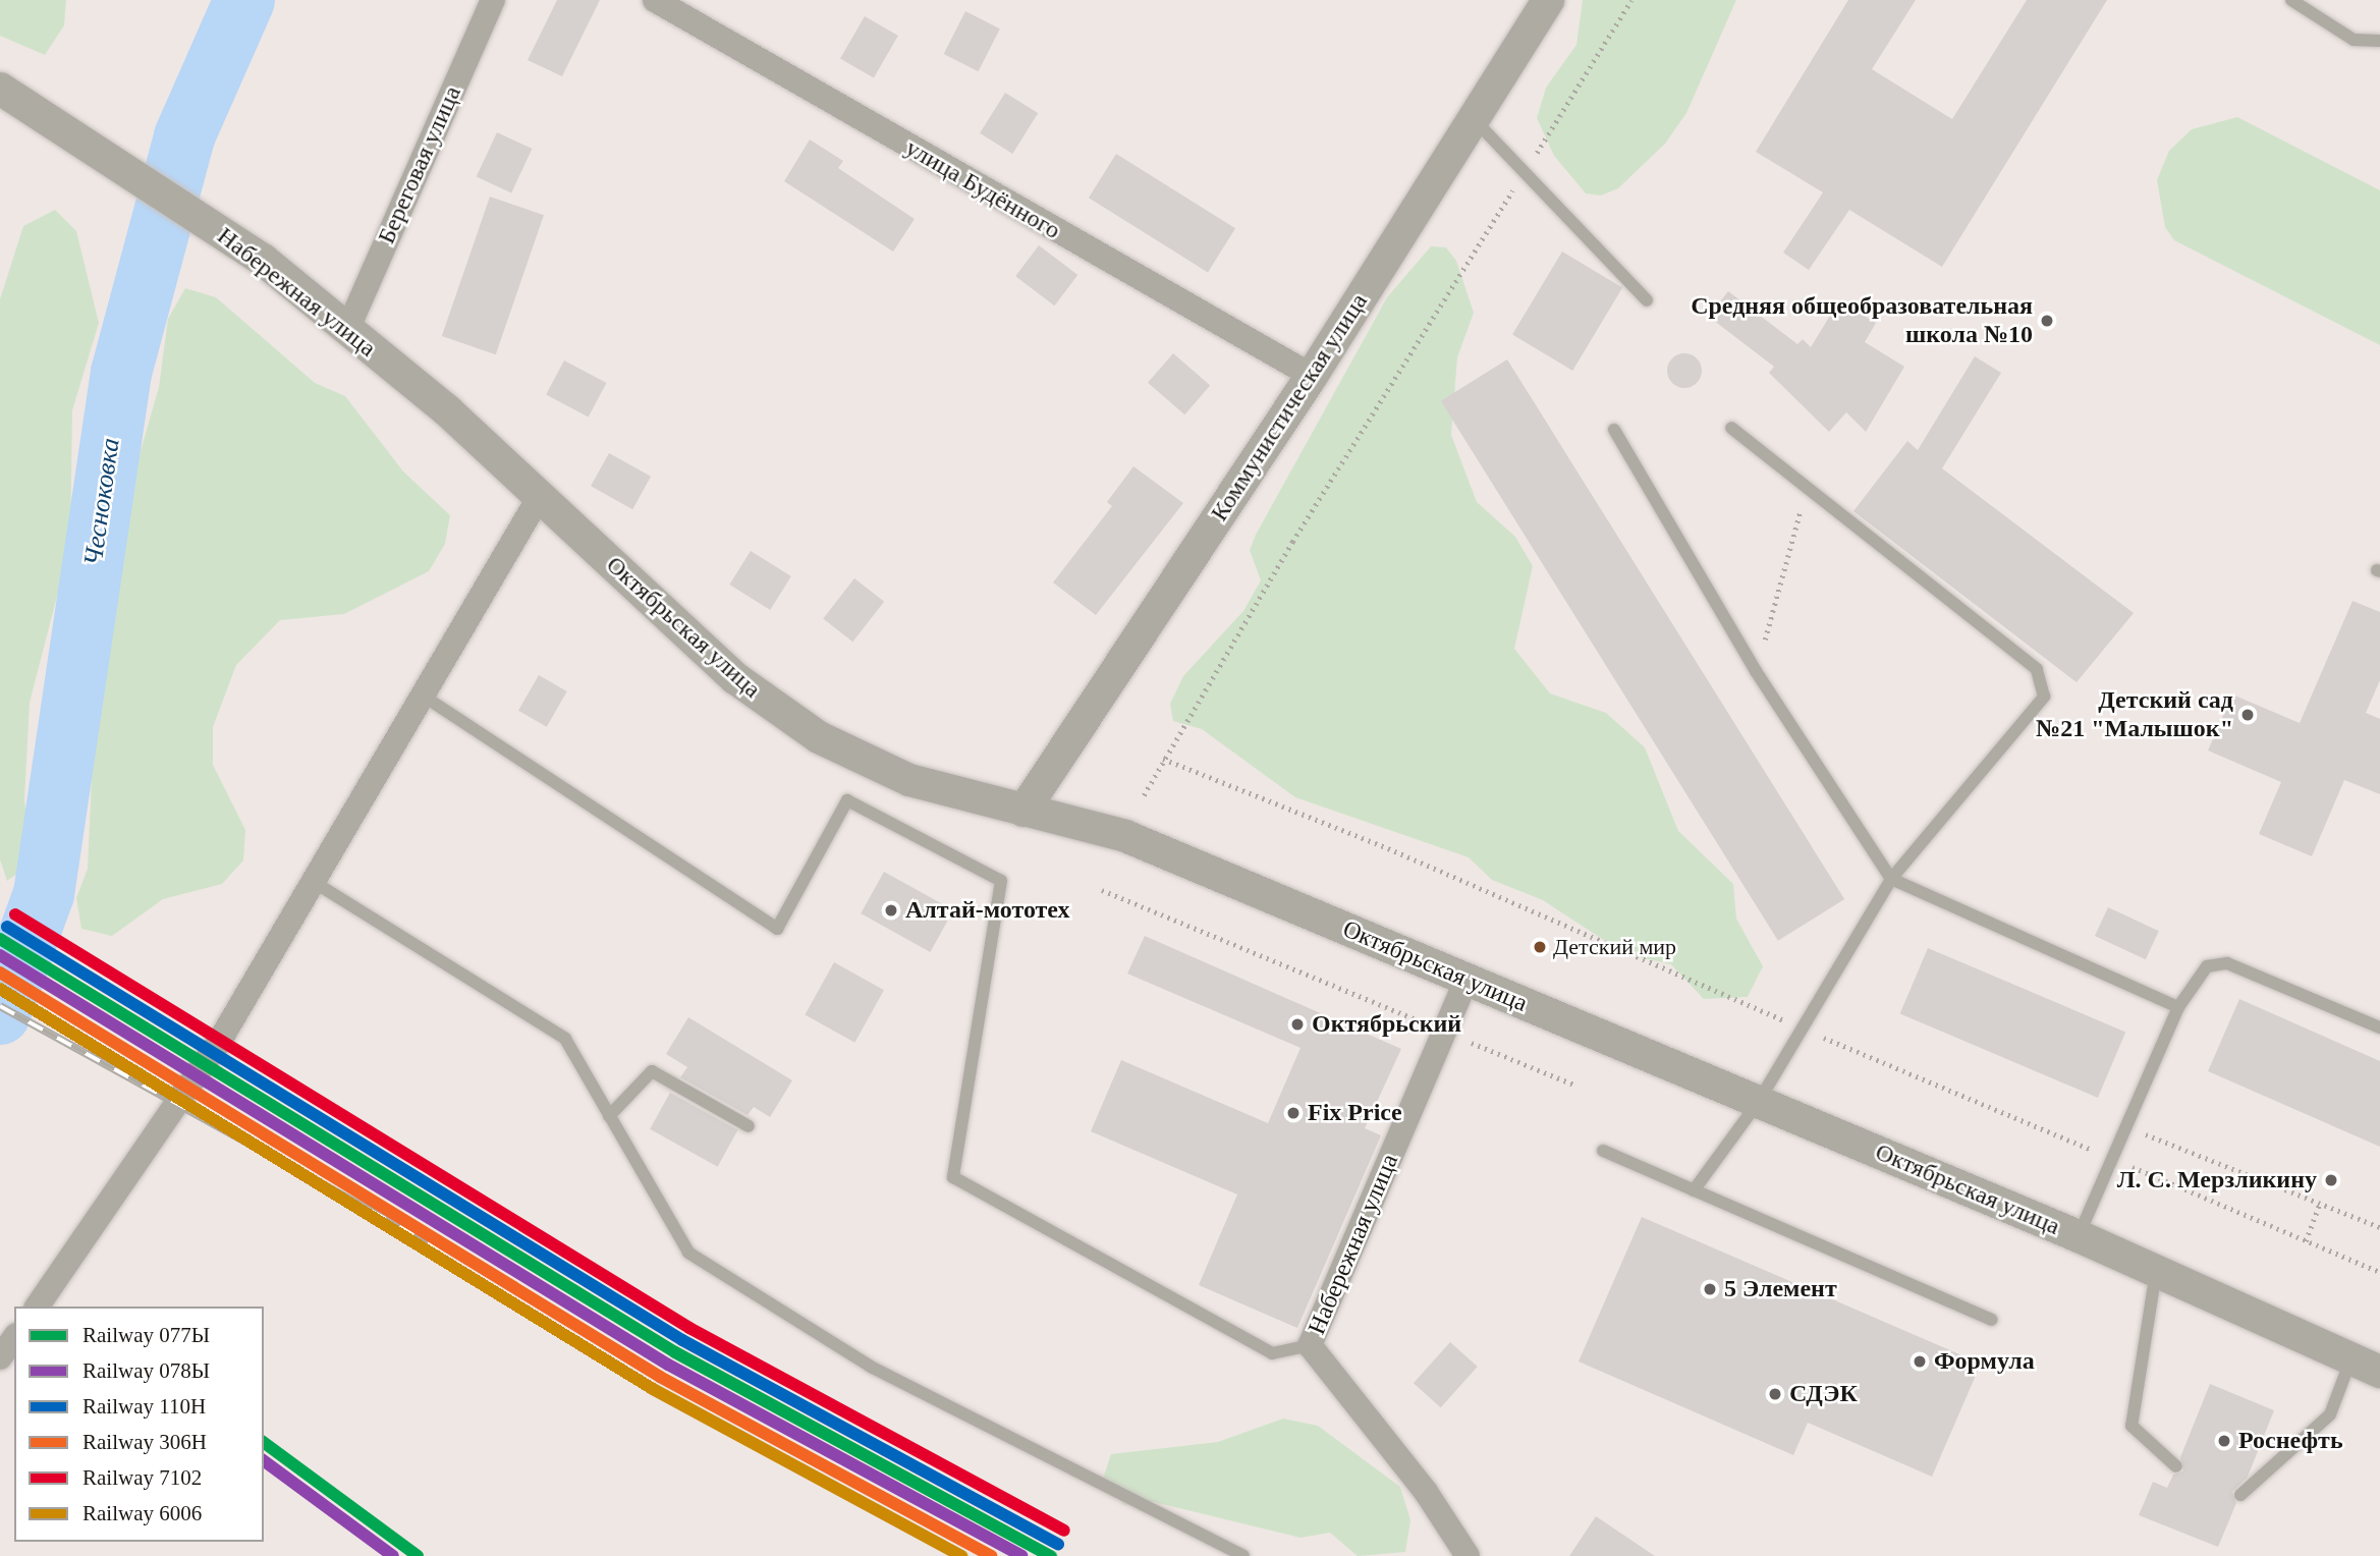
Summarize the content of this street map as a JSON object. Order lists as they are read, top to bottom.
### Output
{
  "streets": {
    "street": [
      "Береговая улица",
      "улица Будённого",
      "Набережная улица",
      "Коммунистическая улица",
      "Октябрьская улица"
    ]
  },
  "crossings": [
    ["Береговая улица", "Набережная улица"],
    ["улица Будённого", "Коммунистическая улица"],
    ["Набережная улица", "Октябрьская улица"],
    ["Коммунистическая улица", "Октябрьская улица"]
  ],
  "water": ["Чесноковка"],
  "places": [
    "Средняя общеобразовательная школа №10",
    "Детский сад №21 \"Малышок\"",
    "Алтай-мототех",
    "Детский мир",
    "Октябрьский",
    "Fix Price",
    "Л. С. Мерзликину",
    "5 Элемент",
    "Формула",
    "СДЭК",
    "Роснефть"
  ],
  "lines": [
    "rail line 7102",
    "rail line 110Н",
    "rail line 077Ы",
    "rail line 078Ы",
    "rail line 306Н",
    "rail line 6006"
  ],
  "legend": [
    "Railway 077Ы",
    "Railway 078Ы",
    "Railway 110Н",
    "Railway 306Н",
    "Railway 7102",
    "Railway 6006"
  ]
}
